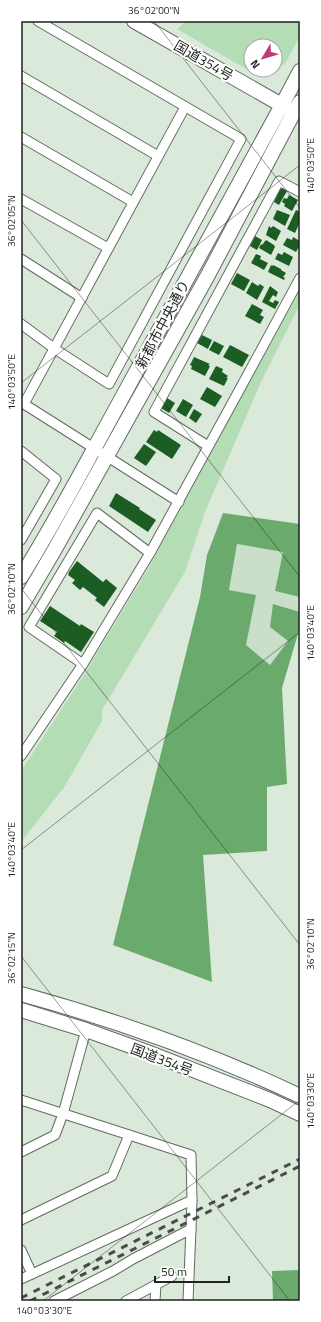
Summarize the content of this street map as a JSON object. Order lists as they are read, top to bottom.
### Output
{
  "streets": {
    "main road": ["国道354号", "新都市中央通り"]
  },
  "crossings": [
    ["国道354号", "新都市中央通り"]
  ],
  "scale_bar": "50 m",
  "north": "bottom left",
  "coordinates": [
    "36°02'00\"N",
    "140°03'50\"E",
    "36°02'05\"N",
    "36°02'10\"N",
    "140°03'40\"E",
    "36°02'15\"N",
    "140°03'30\"E"
  ]
}
